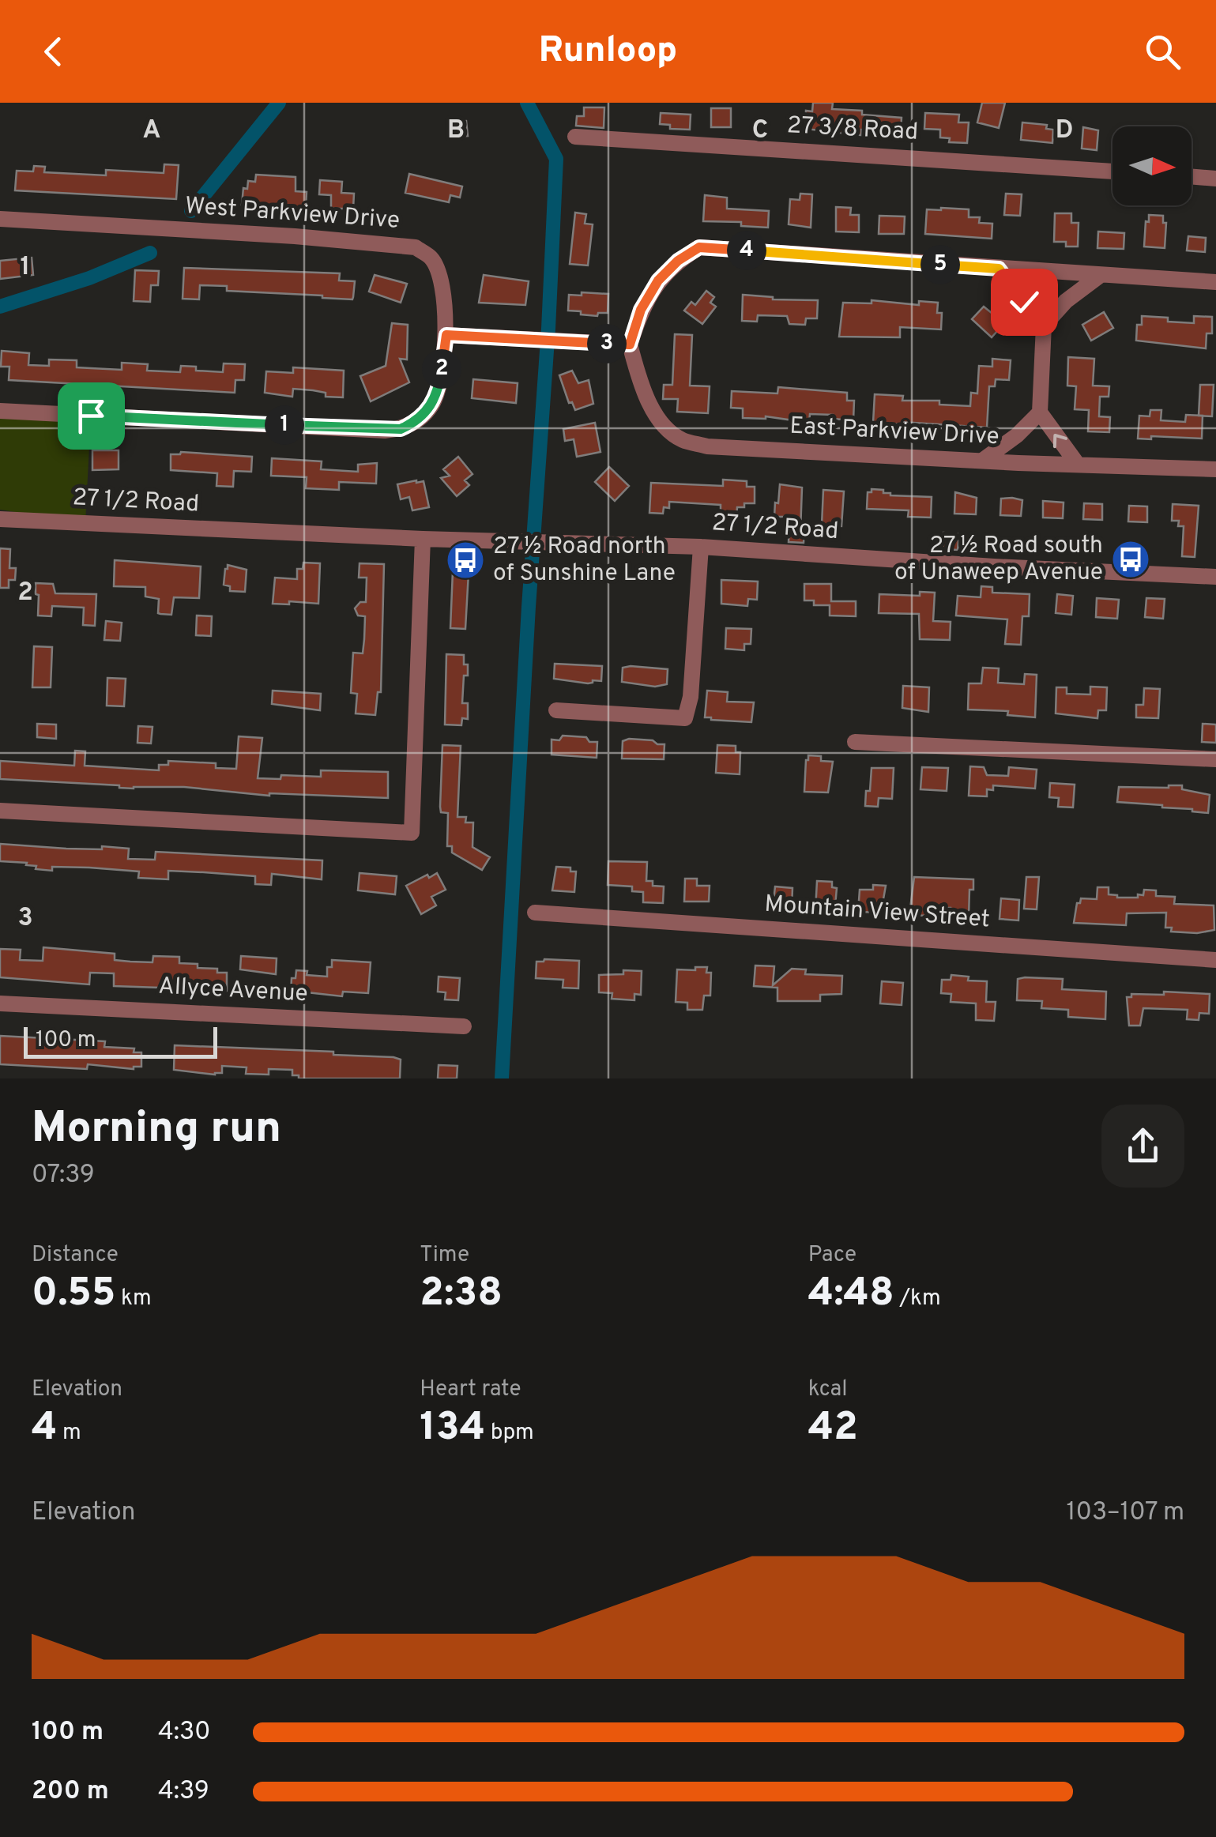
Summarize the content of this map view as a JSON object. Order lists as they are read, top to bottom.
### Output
{
  "streets": {
    "street": [
      "27 3/8 Road",
      "West Parkview Drive",
      "East Parkview Drive",
      "27 1/2 Road",
      "Mountain View Street",
      "Allyce Avenue"
    ]
  },
  "places": {
    "bus stop": ["27 ½ Road south of Unaweep Avenue", "27 ½ Road north of Sunshine Lane"]
  },
  "scale_bar": "100 m",
  "north": "right",
  "page": {
    "header": "Runloop",
    "pins": [
      "4",
      "5",
      "3",
      "2",
      "1"
    ],
    "scale": "100 m",
    "heading": ["Morning run", "07:39"],
    "stats": [
      ["Distance", "0.55 km"],
      ["Time", "2:38"],
      ["Pace", "4:48 /km"],
      ["Elevation", "4 m"],
      ["Heart rate", "134 bpm"],
      ["kcal", "42"]
    ],
    "chart": ["Elevation", "103–107 m"],
    "list": [
      {
        "name": "100 m",
        "note": "4:30"
      },
      {
        "name": "200 m",
        "note": "4:39"
      }
    ]
  },
  "grid": {
    "columns": [
      "A",
      "B",
      "C",
      "D"
    ],
    "rows": ["1", "2", "3"]
  }
}
